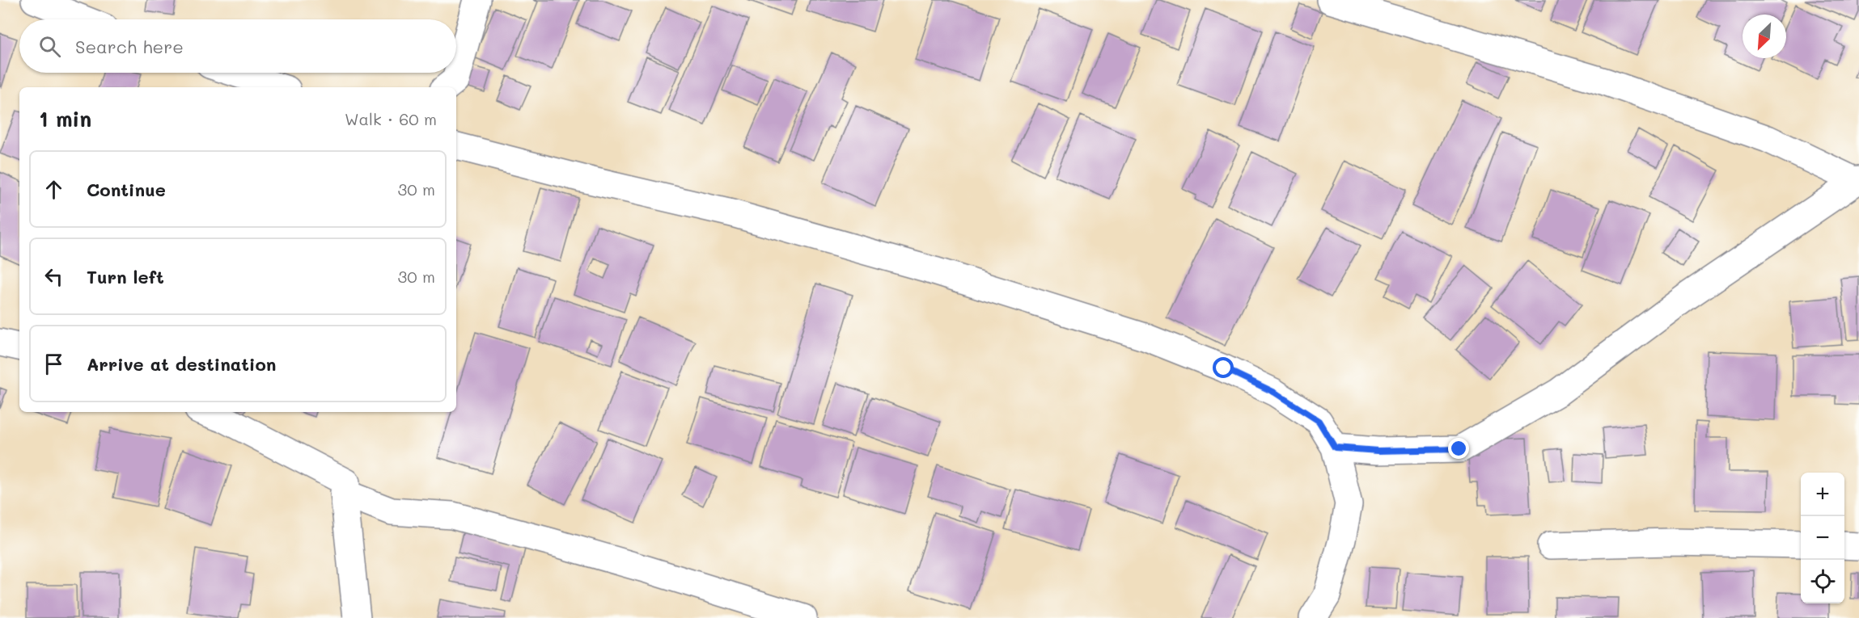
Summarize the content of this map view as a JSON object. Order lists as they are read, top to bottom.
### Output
{
  "north": "bottom left",
  "page": {
    "search": "Search here",
    "heading": ["1 min", "Walk · 60 m"],
    "list": [
      ["Continue", "30 m"],
      ["Turn left", "30 m"],
      "Arrive at destination"
    ],
    "map_buttons": ["+", "−"]
  }
}
